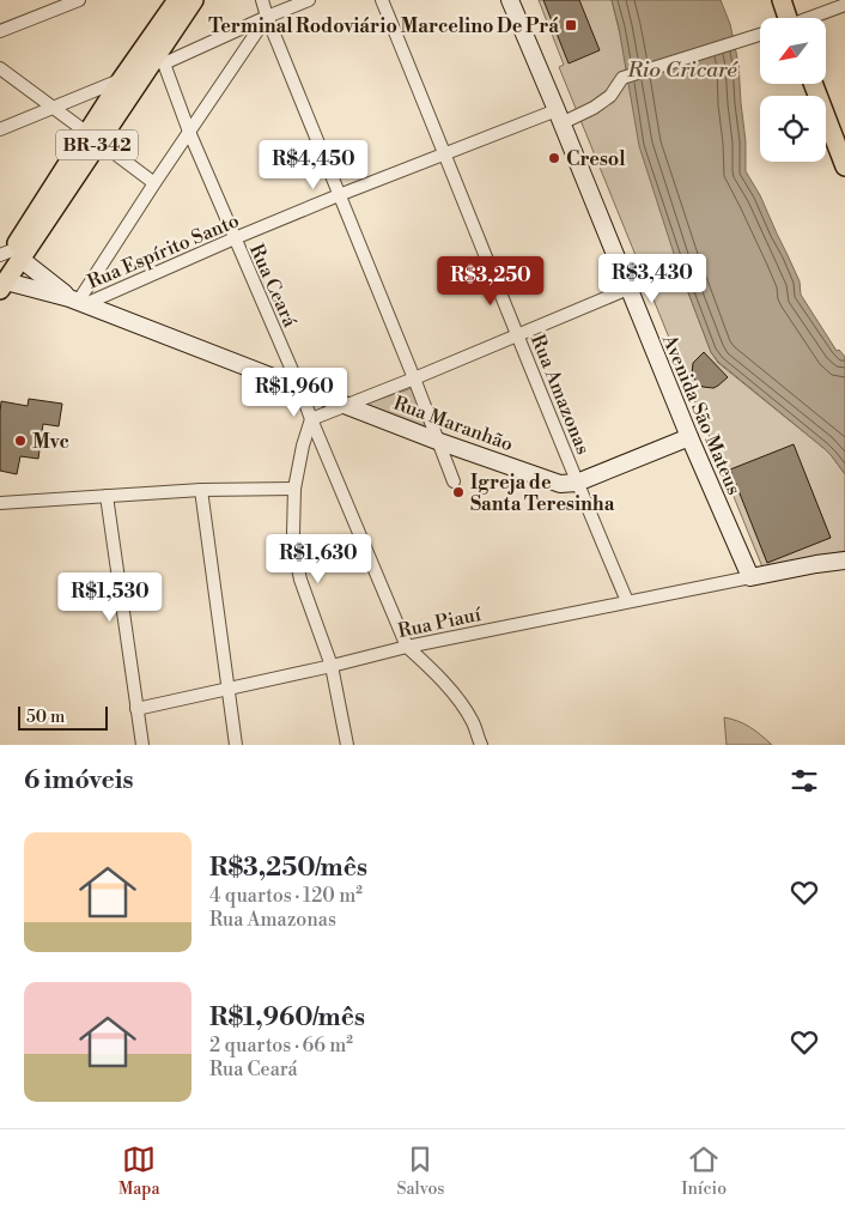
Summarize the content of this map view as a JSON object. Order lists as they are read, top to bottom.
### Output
{
  "streets": {
    "main road": ["BR-342"],
    "street": [
      "Rua Espírito Santo",
      "Rua Ceará",
      "Rua Amazonas",
      "Avenida São Mateus",
      "Rua Maranhão",
      "Rua Piauí"
    ]
  },
  "crossings": [
    ["BR-342", "Rua Ceará"],
    ["BR-342", "Rua Maranhão"],
    ["Rua Espírito Santo", "Rua Ceará"],
    ["Rua Espírito Santo", "Rua Amazonas"],
    ["Rua Espírito Santo", "Avenida São Mateus"],
    ["Rua Espírito Santo", "Rua Maranhão"],
    ["Rua Ceará", "Rua Maranhão"],
    ["Rua Ceará", "Rua Piauí"],
    ["Rua Amazonas", "Rua Maranhão"],
    ["Rua Amazonas", "Rua Piauí"],
    ["Avenida São Mateus", "Rua Maranhão"],
    ["Avenida São Mateus", "Rua Piauí"]
  ],
  "water": ["Rio Cricaré"],
  "places": {
    "transit": ["Terminal Rodoviário Marcelino De Prá"],
    "other": ["Cresol", "Mvc", "Igreja de Santa Teresinha"]
  },
  "scale_bar": "50 m",
  "north": "bottom left",
  "page": {
    "price": [
      "R$4,450",
      "R$3,430",
      "R$3,250",
      "R$1,960",
      "R$1,630",
      "R$1,530"
    ],
    "scale": "50 m",
    "heading": "6 imóveis",
    "list": [
      {
        "name": "R$3,250/mês",
        "note": "4 quartos · 120 m² · Rua Amazonas"
      },
      {
        "name": "R$1,960/mês",
        "note": "2 quartos · 66 m² · Rua Ceará"
      }
    ],
    "tabs": ["Mapa", "Salvos", "Início"]
  }
}
